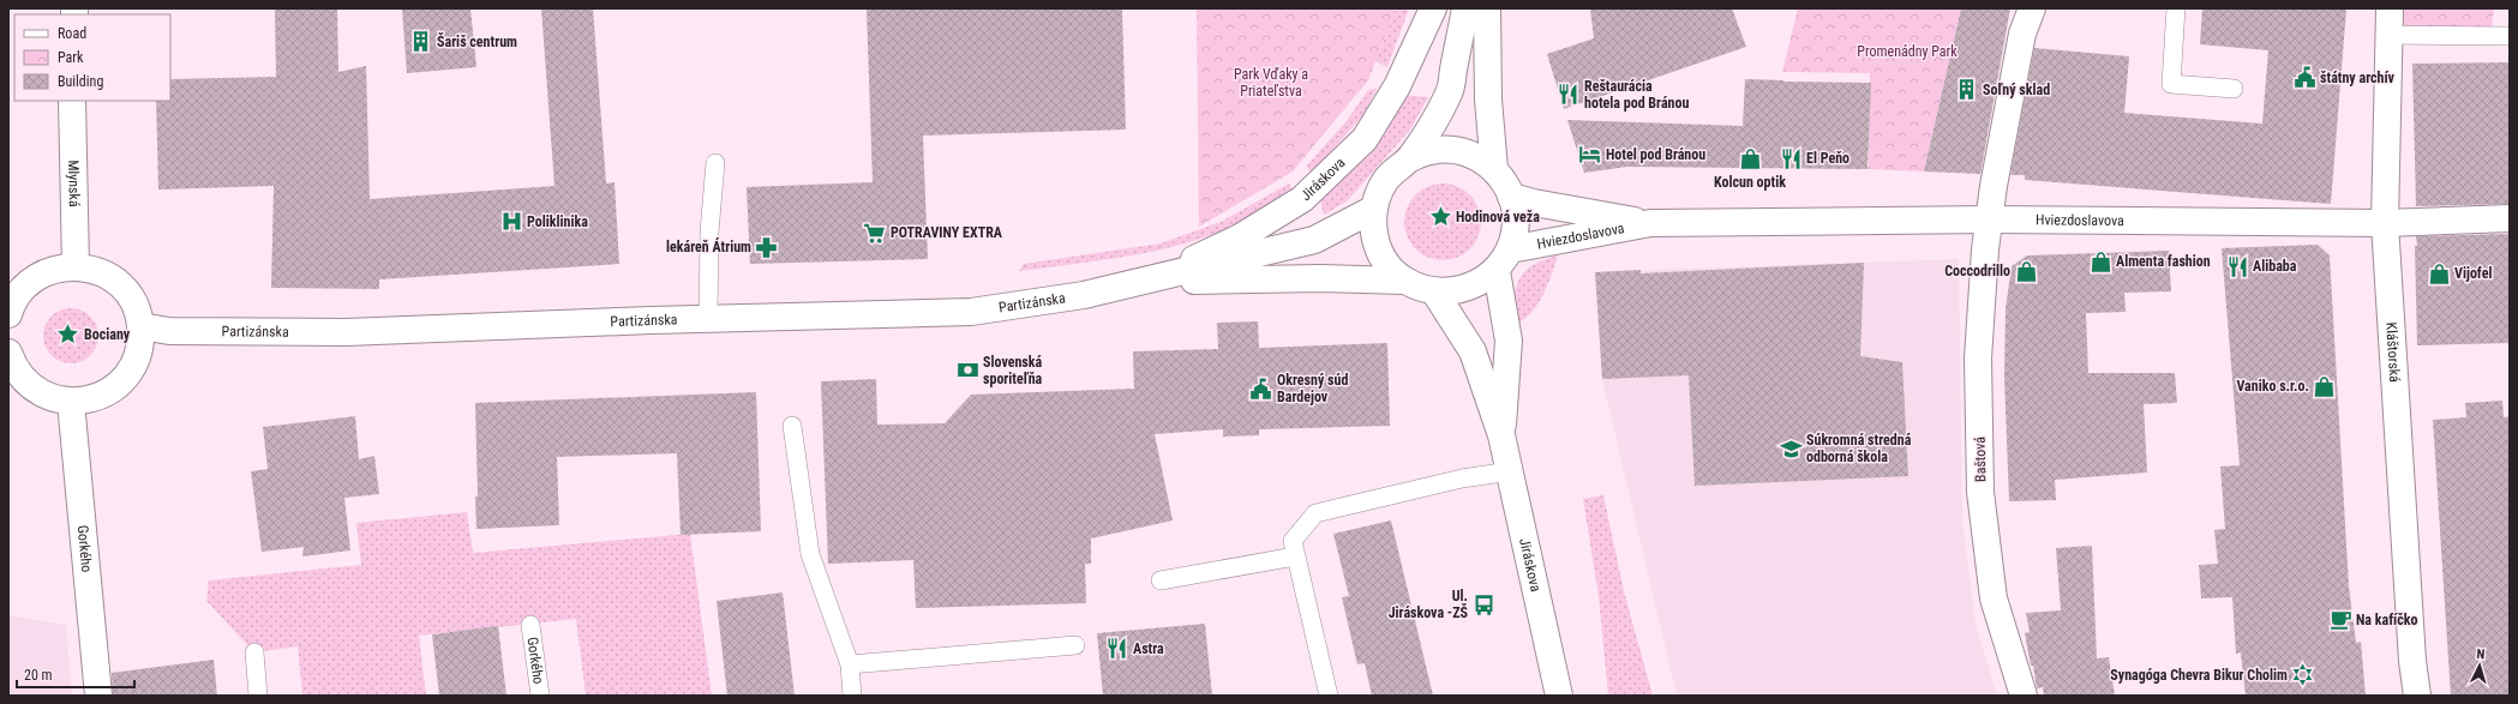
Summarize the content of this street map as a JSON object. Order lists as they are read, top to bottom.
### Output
{
  "streets": {
    "street": [
      "Jiráskova",
      "Mlynská",
      "Hviezdoslavova",
      "Partizánska",
      "Kláštorská",
      "Baštová",
      "Gorkého"
    ]
  },
  "crossings": [
    ["Jiráskova", "Hviezdoslavova"],
    ["Jiráskova", "Partizánska"],
    ["Hviezdoslavova", "Partizánska"],
    ["Hviezdoslavova", "Kláštorská"],
    ["Hviezdoslavova", "Baštová"]
  ],
  "parks": ["Promenádny Park", "Park Vďaky a Priateľstva"],
  "places": {
    "building": ["Šariš centrum", "Soľný sklad"],
    "public building": ["štátny archív", "Okresný súd Bardejov"],
    "restaurant": [
      "Reštaurácia hotela pod Bránou",
      "El Peňo",
      "Alibaba",
      "Astra"
    ],
    "hotel": ["Hotel pod Bránou"],
    "shop": [
      "Kolcun optik",
      "Almenta fashion",
      "Coccodrillo",
      "Vijofel",
      "Vaniko s.r.o."
    ],
    "place": ["Hodinová veža", "Bociany"],
    "hospital": ["Poliklinika"],
    "supermarket": ["POTRAVINY EXTRA"],
    "pharmacy": ["lekáreň Átrium"],
    "bank": ["Slovenská sporiteľňa"],
    "school or university": ["Súkromná stredná odborná škola"],
    "bus stop": ["Ul. Jiráskova -ZŠ"],
    "cafe": ["Na kafíčko"],
    "synagogue": ["Synagóga Chevra Bikur Cholim"]
  },
  "legend": ["Road", "Park", "Building"],
  "scale_bar": "20 m",
  "north": "top"
}
